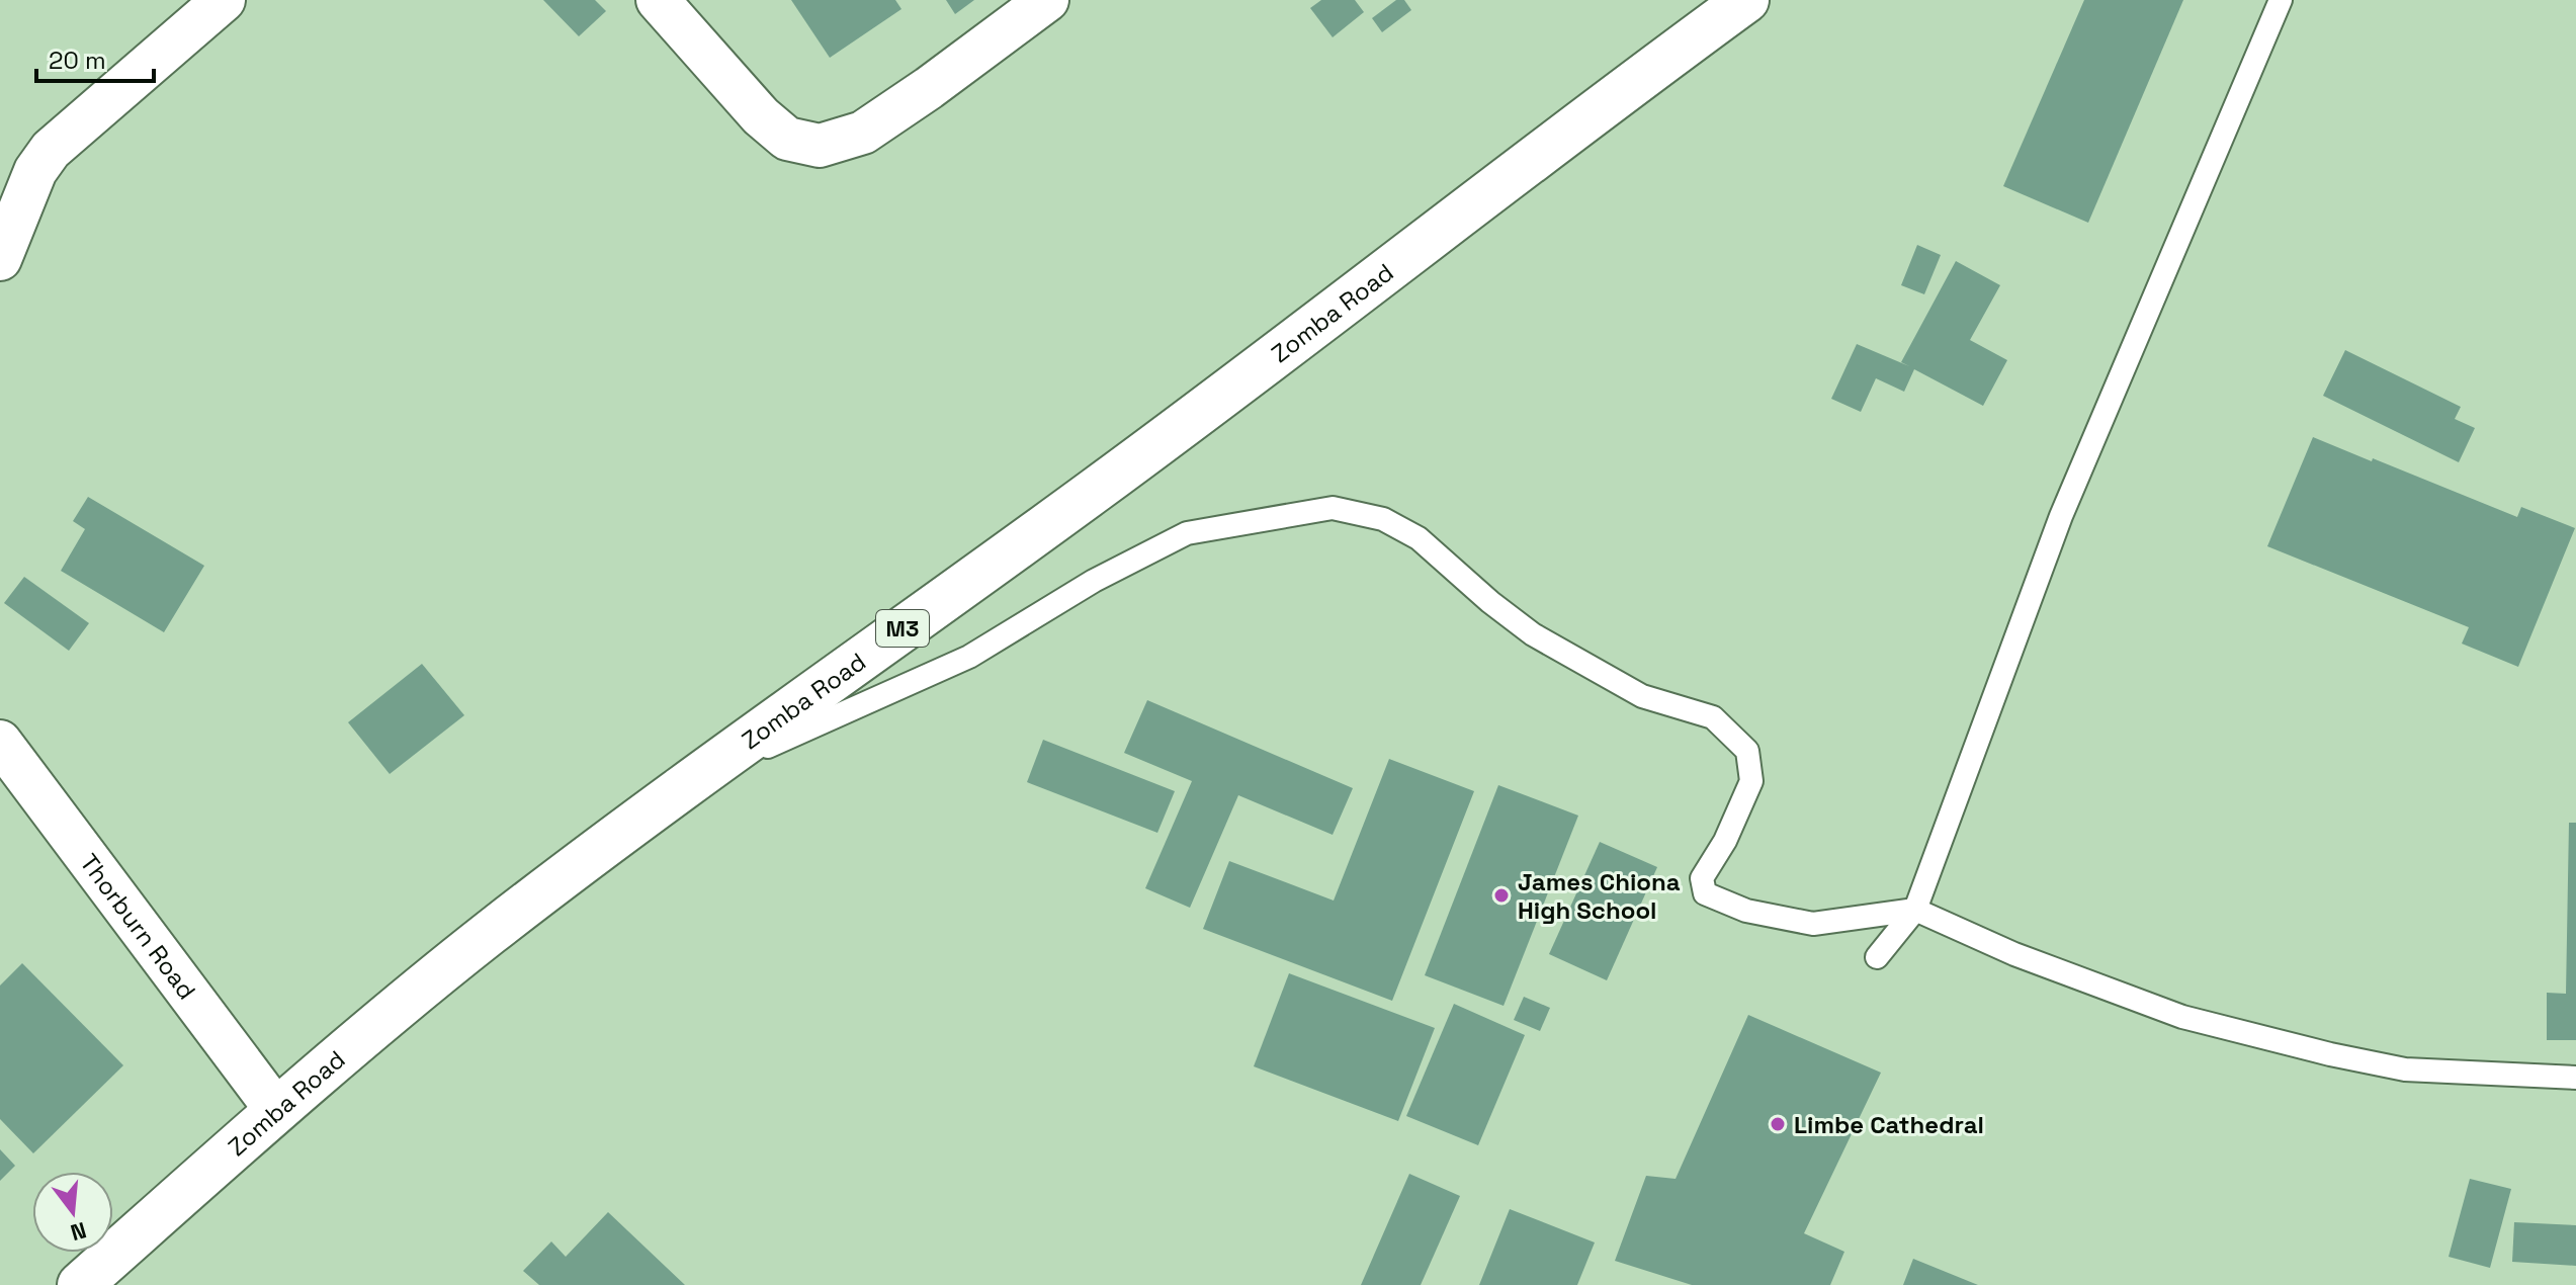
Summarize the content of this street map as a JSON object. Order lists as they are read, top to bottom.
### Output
{
  "streets": {
    "highway": ["Zomba Road", "M3"],
    "street": ["Thorburn Road"]
  },
  "crossings": [
    ["Zomba Road", "Thorburn Road"]
  ],
  "places": ["James Chiona High School", "Limbe Cathedral"],
  "scale_bar": "20 m",
  "north": "bottom"
}
